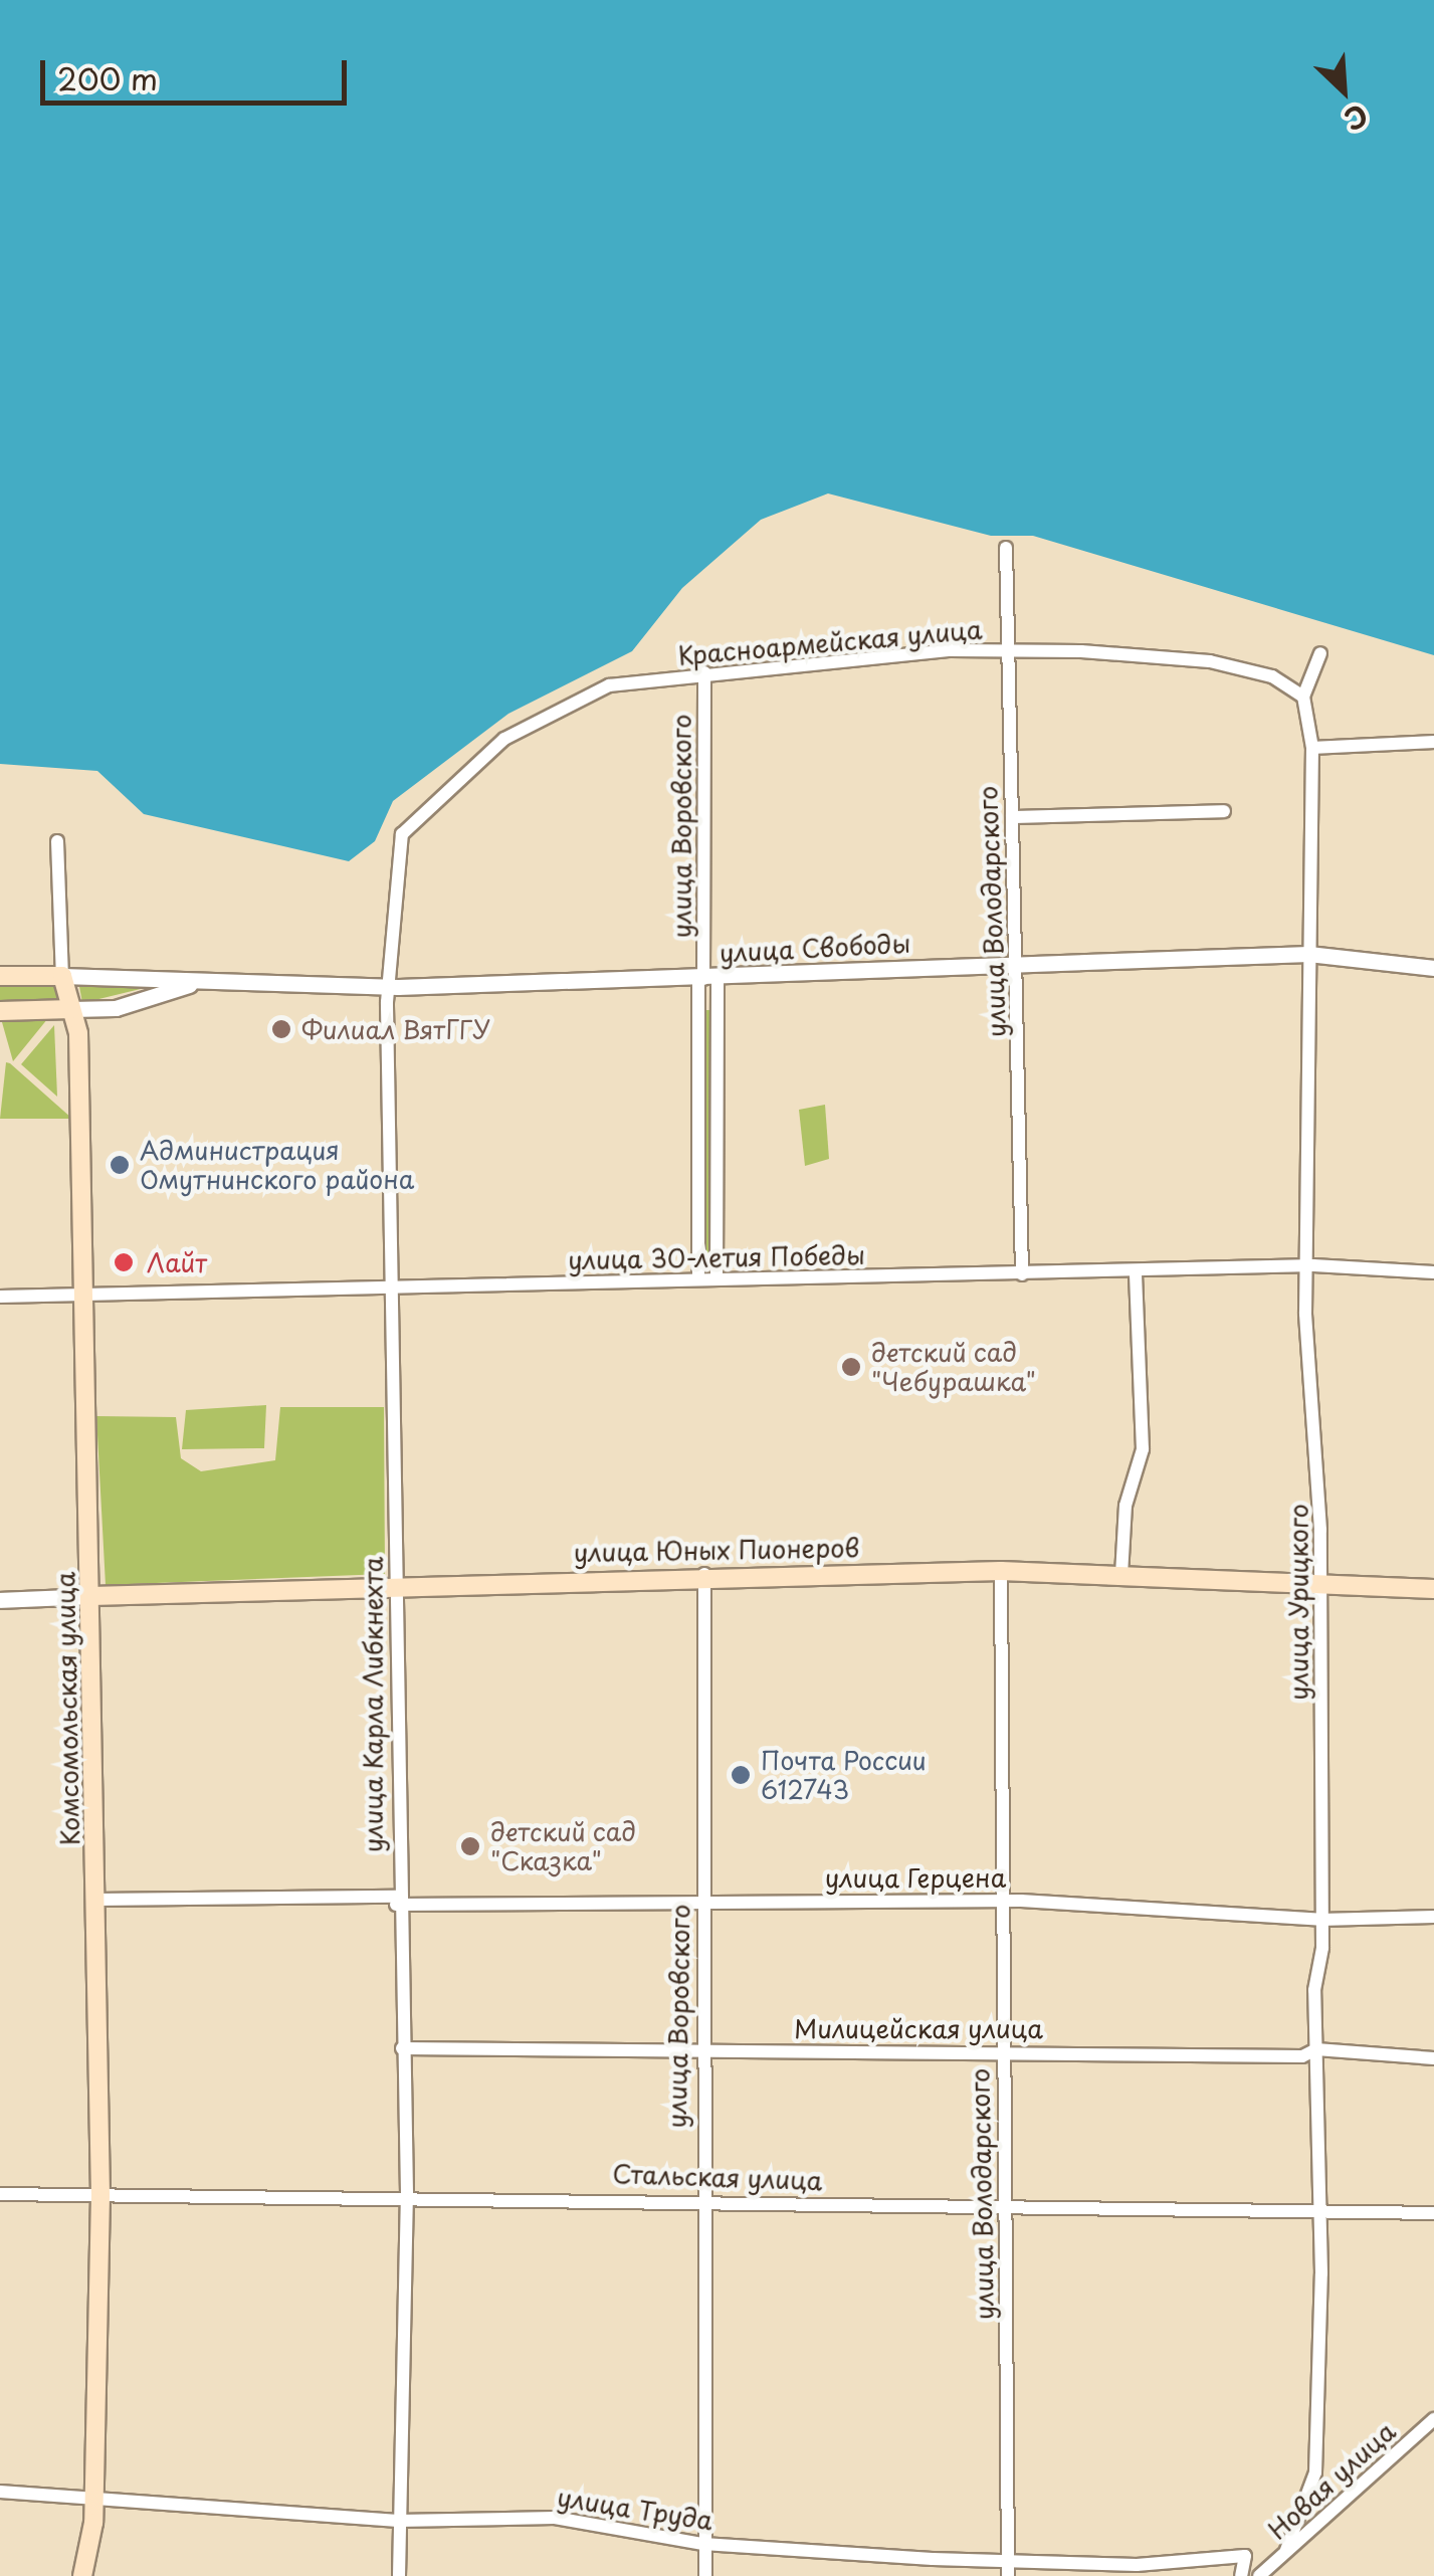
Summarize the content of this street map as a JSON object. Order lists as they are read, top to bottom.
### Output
{
  "streets": {
    "main road": ["улица Свободы", "улица Юных Пионеров", "Комсомольская улица"],
    "street": [
      "Красноармейская улица",
      "улица Воровского",
      "улица Володарского",
      "улица 30-летия Победы",
      "улица Урицкого",
      "улица Карла Либкнехта",
      "улица Герцена",
      "Милицейская улица",
      "Стальская улица",
      "Новая улица",
      "улица Труда"
    ]
  },
  "crossings": [
    ["Красноармейская улица", "улица Воровского"],
    ["Красноармейская улица", "улица Володарского"],
    ["Красноармейская улица", "улица Урицкого"],
    ["Красноармейская улица", "улица Карла Либкнехта"],
    ["улица Воровского", "улица Свободы"],
    ["улица Воровского", "улица 30-летия Победы"],
    ["улица Воровского", "улица Юных Пионеров"],
    ["улица Воровского", "улица Герцена"],
    ["улица Воровского", "Милицейская улица"],
    ["улица Воровского", "Стальская улица"],
    ["улица Воровского", "улица Труда"],
    ["улица Володарского", "улица Свободы"],
    ["улица Володарского", "улица 30-летия Победы"],
    ["улица Володарского", "улица Юных Пионеров"],
    ["улица Володарского", "улица Герцена"],
    ["улица Володарского", "Милицейская улица"],
    ["улица Володарского", "Стальская улица"],
    ["улица Володарского", "улица Труда"],
    ["улица Свободы", "улица Урицкого"],
    ["улица Свободы", "улица Карла Либкнехта"],
    ["улица Свободы", "Комсомольская улица"],
    ["улица 30-летия Победы", "улица Урицкого"],
    ["улица 30-летия Победы", "улица Карла Либкнехта"],
    ["улица 30-летия Победы", "Комсомольская улица"],
    ["улица Юных Пионеров", "улица Урицкого"],
    ["улица Юных Пионеров", "улица Карла Либкнехта"],
    ["улица Юных Пионеров", "Комсомольская улица"],
    ["улица Урицкого", "улица Герцена"],
    ["улица Урицкого", "Милицейская улица"],
    ["улица Урицкого", "Стальская улица"],
    ["улица Урицкого", "Новая улица"],
    ["улица Карла Либкнехта", "улица Герцена"],
    ["улица Карла Либкнехта", "Милицейская улица"],
    ["улица Карла Либкнехта", "Стальская улица"],
    ["улица Карла Либкнехта", "улица Труда"],
    ["Комсомольская улица", "улица Герцена"],
    ["Комсомольская улица", "Стальская улица"],
    ["Комсомольская улица", "улица Труда"]
  ],
  "places": [
    "Филиал ВятГГУ",
    "Администрация Омутнинского района",
    "Лайт",
    "детский сад \"Чебурашка\"",
    "Почта России 612743",
    "детский сад \"Сказка\""
  ],
  "scale_bar": "200 m",
  "north": "bottom right"
}
